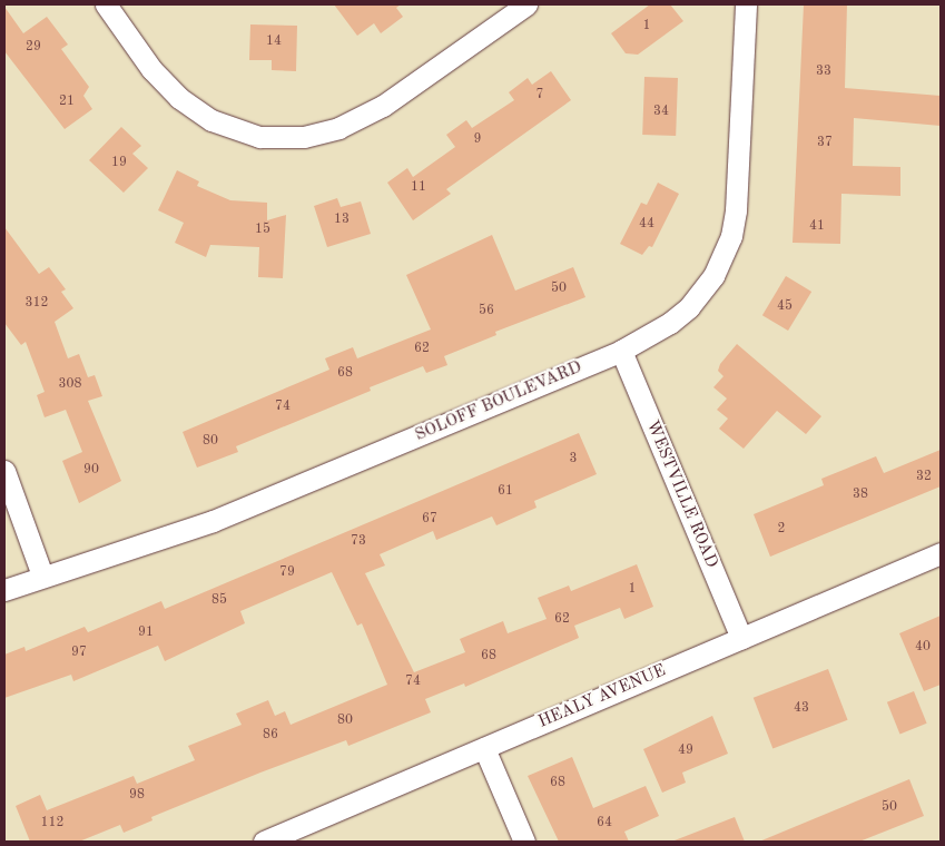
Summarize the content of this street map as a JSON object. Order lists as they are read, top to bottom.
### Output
{
  "streets": {
    "street": ["SOLOFF BOULEVARD", "WESTVILLE ROAD", "HEALY AVENUE"]
  },
  "crossings": [
    ["SOLOFF BOULEVARD", "WESTVILLE ROAD"],
    ["WESTVILLE ROAD", "HEALY AVENUE"]
  ],
  "house_numbers": [
    "1",
    "14",
    "29",
    "33",
    "7",
    "21",
    "34",
    "9",
    "37",
    "19",
    "11",
    "13",
    "44",
    "41",
    "15",
    "50",
    "312",
    "45",
    "56",
    "62",
    "68",
    "308",
    "74",
    "80",
    "3",
    "90",
    "32",
    "61",
    "38",
    "67",
    "2",
    "73",
    "79",
    "1",
    "85",
    "62",
    "91",
    "40",
    "97",
    "68",
    "74",
    "43",
    "80",
    "86",
    "49",
    "68",
    "98",
    "50",
    "112",
    "64"
  ]
}
